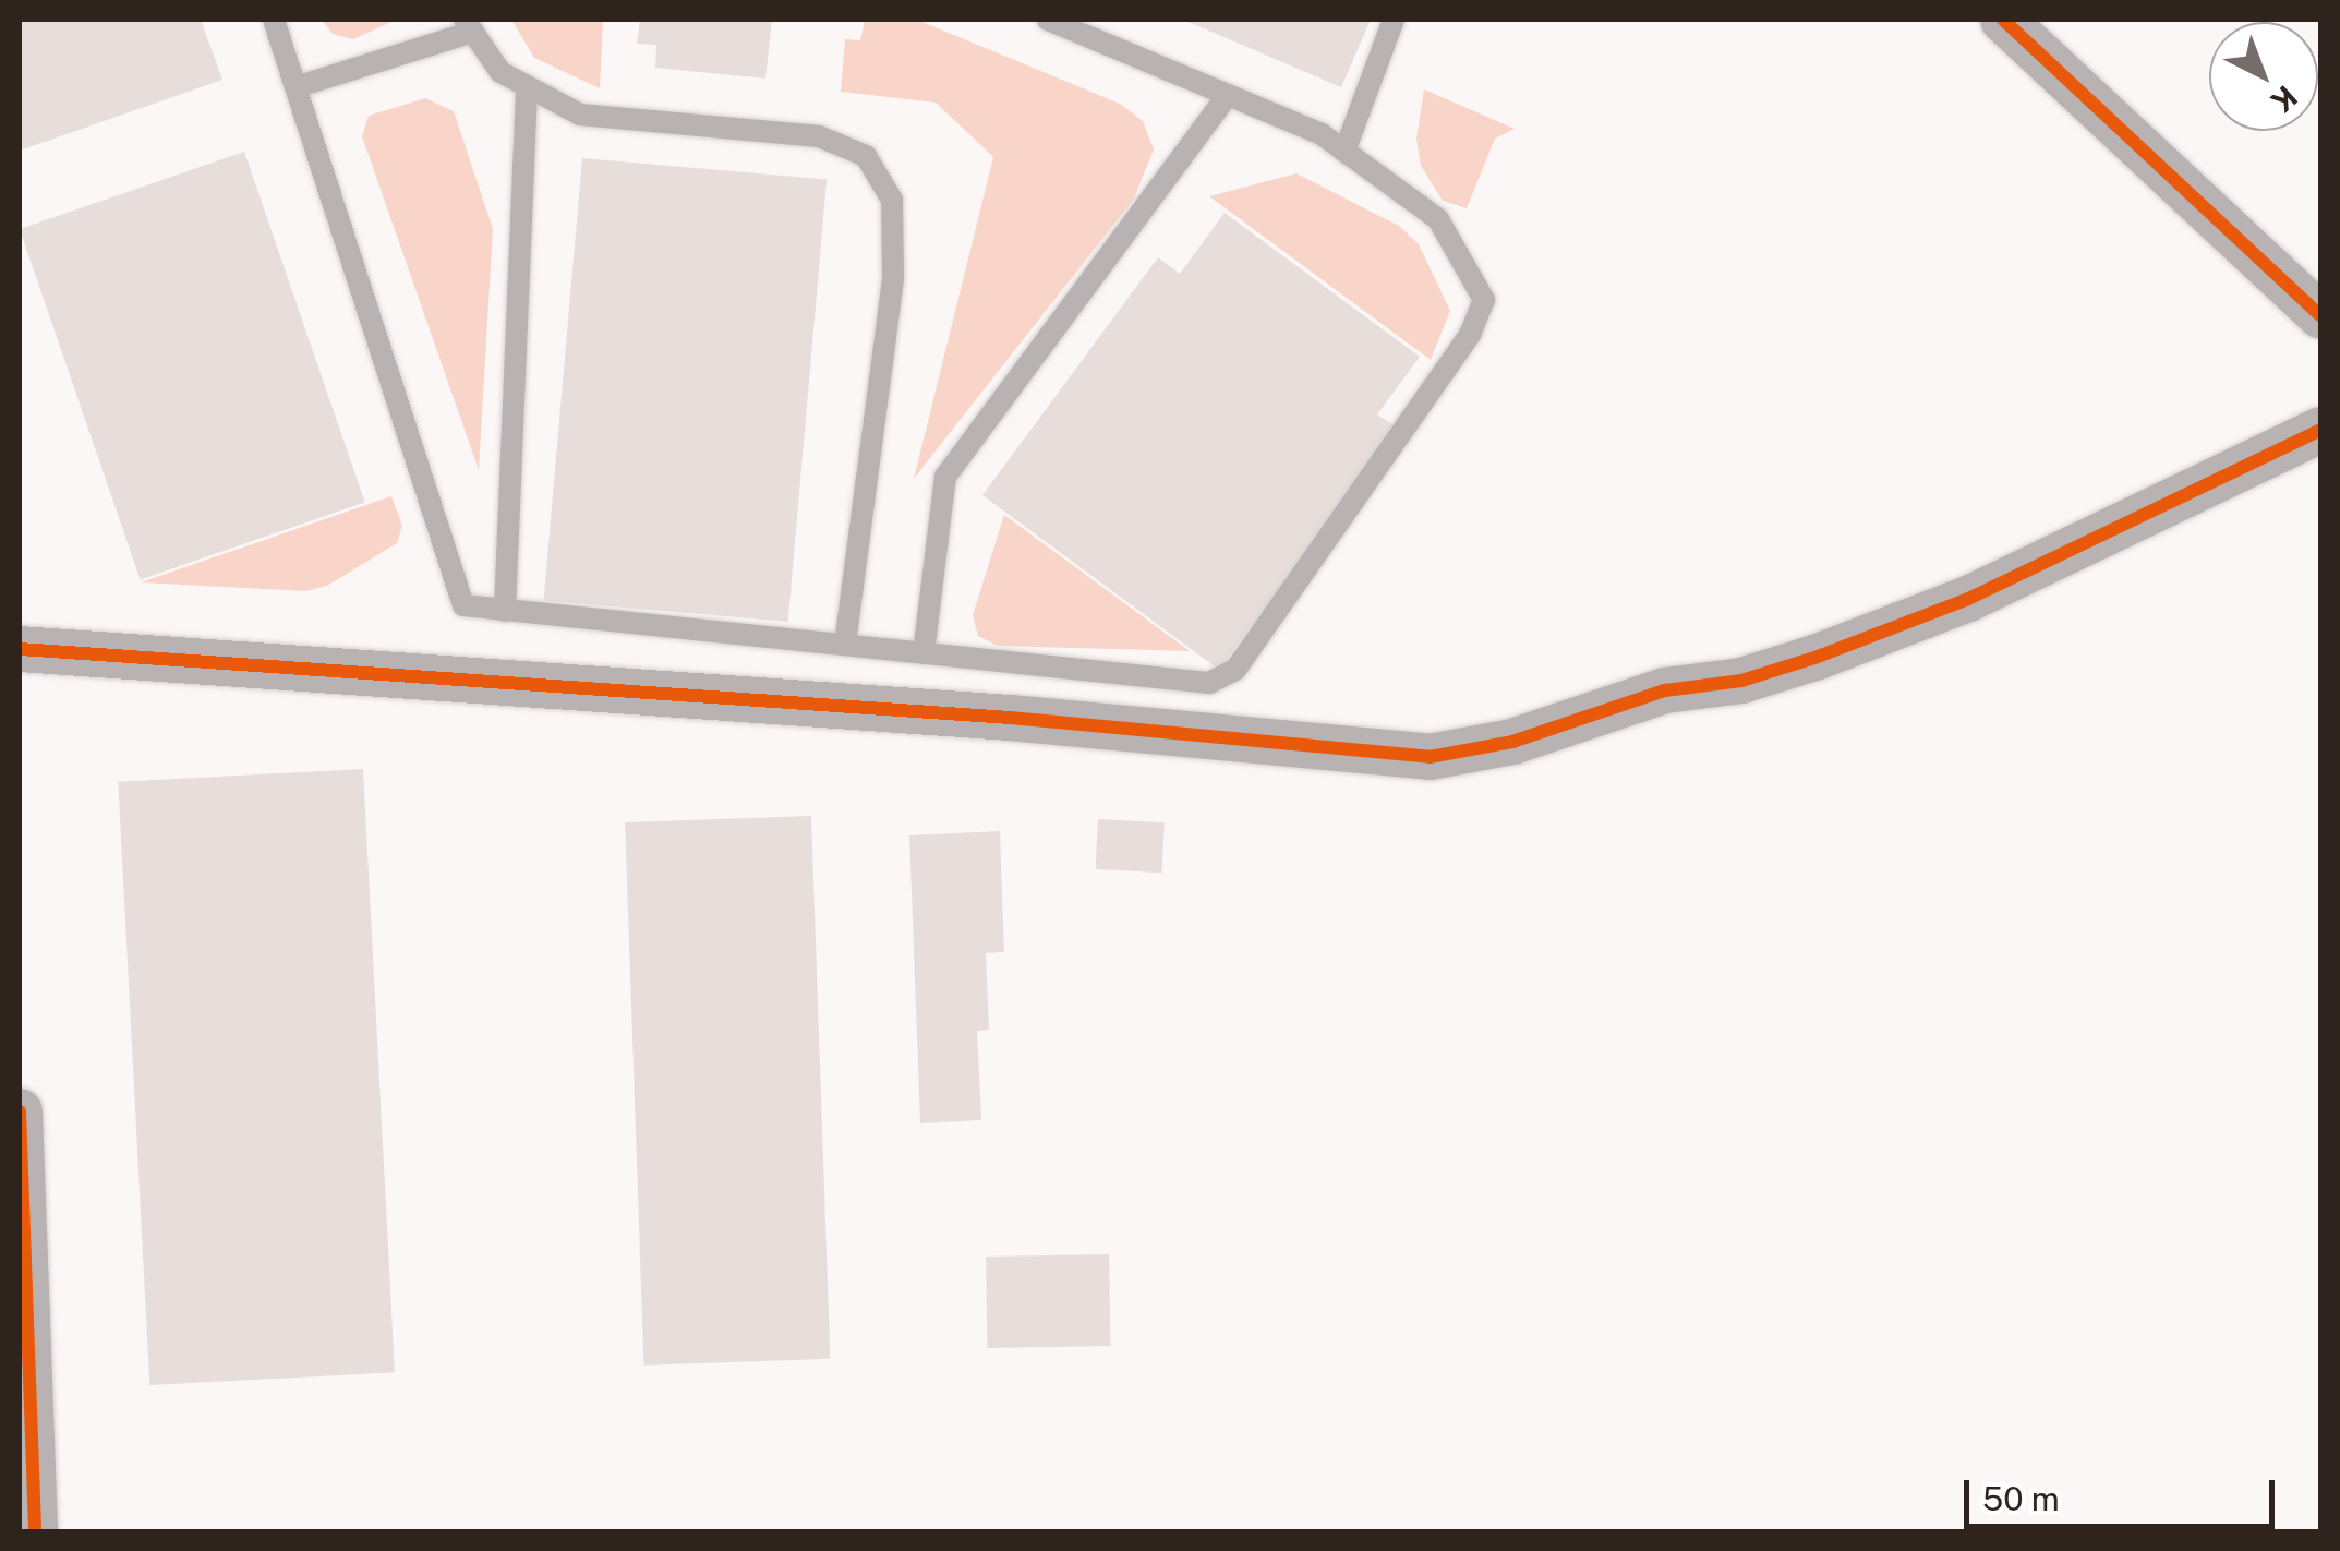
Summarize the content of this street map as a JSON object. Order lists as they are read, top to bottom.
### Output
{
  "scale_bar": "50 m",
  "north": "bottom right"
}
